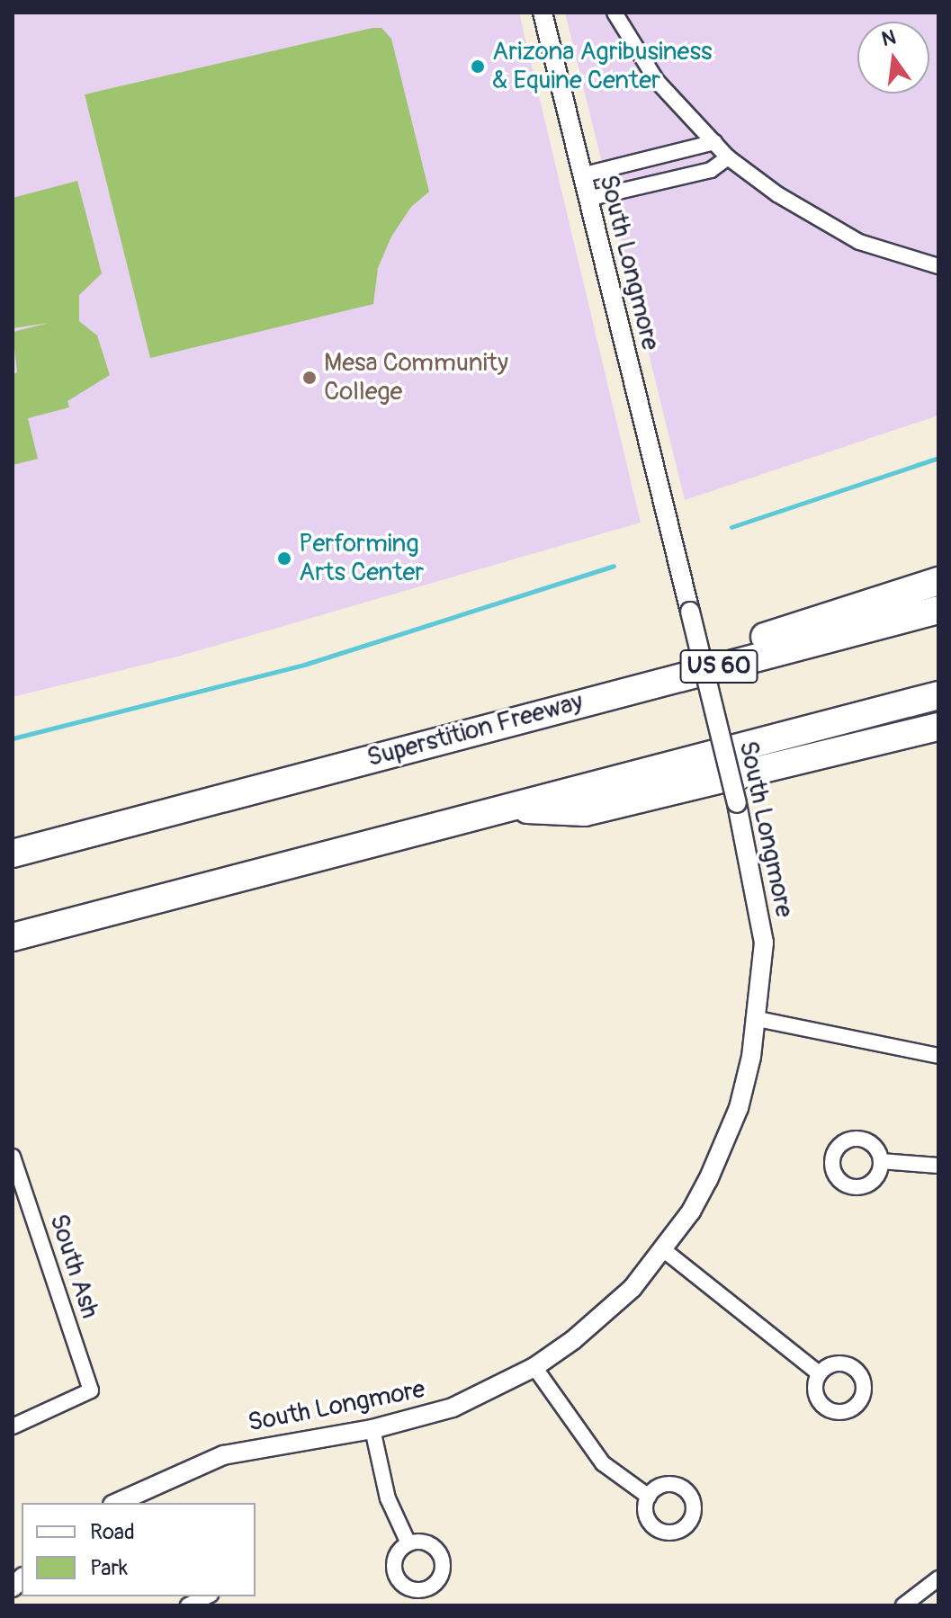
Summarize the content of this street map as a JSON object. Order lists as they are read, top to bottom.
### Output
{
  "streets": {
    "highway": ["US 60", "Superstition Freeway"],
    "street": ["South Longmore", "South Ash"]
  },
  "places": ["Arizona Agribusiness & Equine Center", "Mesa Community College", "Performing Arts Center"],
  "legend": ["Road", "Park"],
  "north": "top"
}
